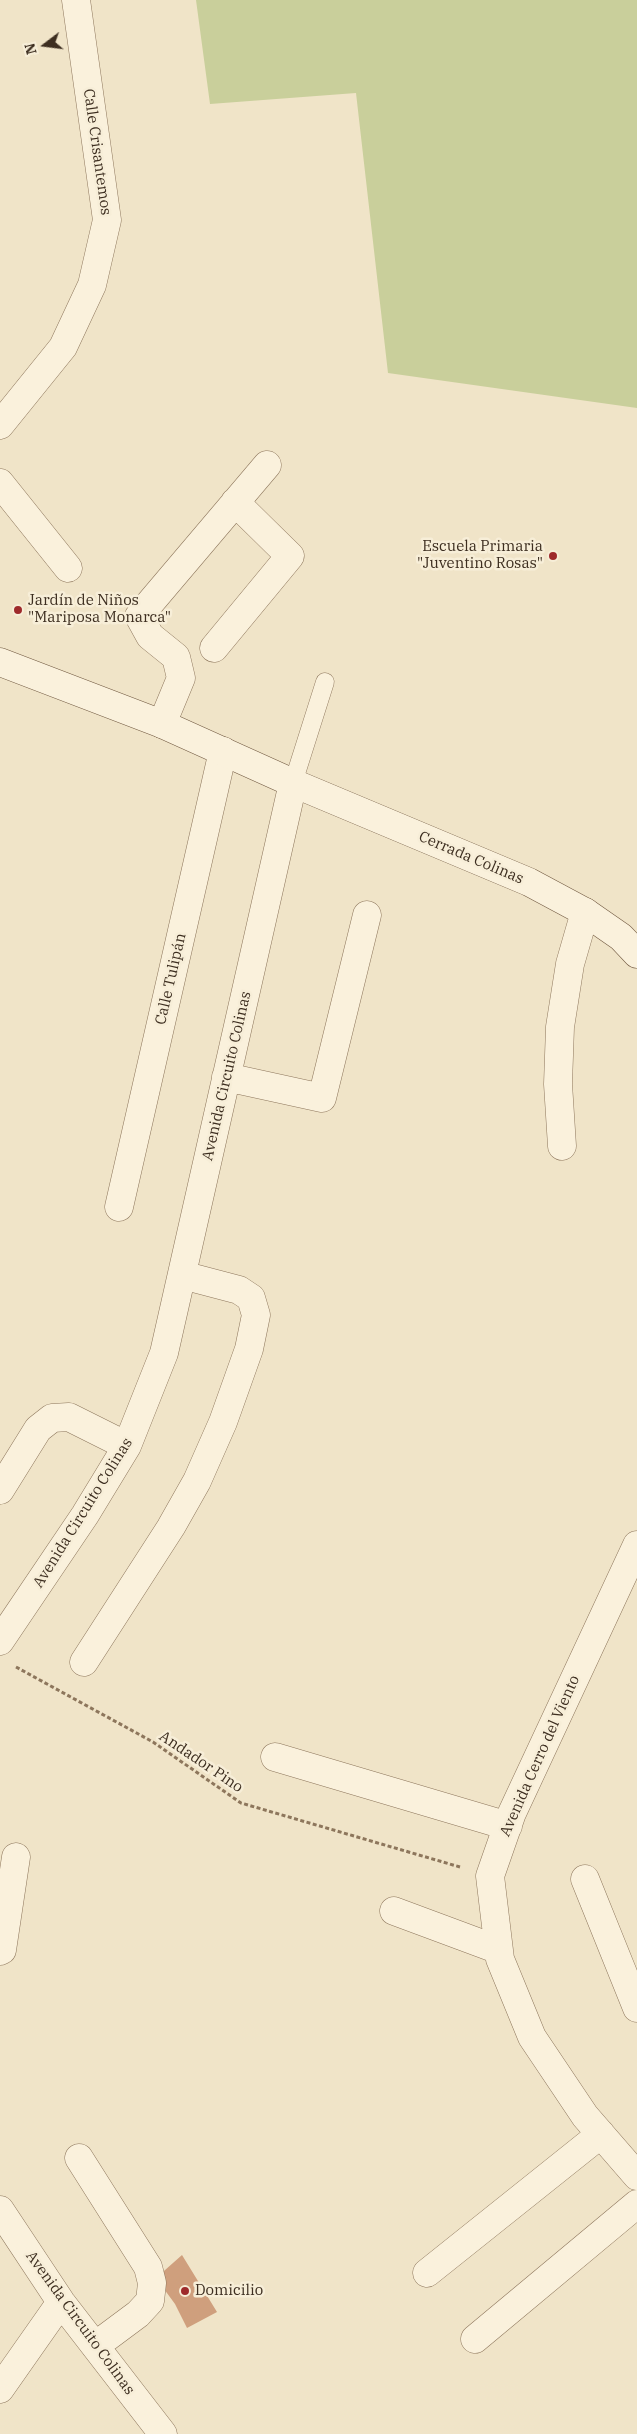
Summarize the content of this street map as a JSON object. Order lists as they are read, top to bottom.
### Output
{
  "streets": {
    "street": [
      "Calle Crisantemos",
      "Cerrada Colinas",
      "Calle Tulipán",
      "Avenida Circuito Colinas",
      "Avenida Cerro del Viento"
    ],
    "path": ["Andador Pino"]
  },
  "crossings": [
    ["Cerrada Colinas", "Avenida Circuito Colinas"],
    ["Avenida Circuito Colinas", "Andador Pino"],
    ["Avenida Cerro del Viento", "Andador Pino"]
  ],
  "places": ["Escuela Primaria \"Juventino Rosas\"", "Jardín de Niños \"Mariposa Monarca\"", "Domicilio"],
  "north": "left"
}
